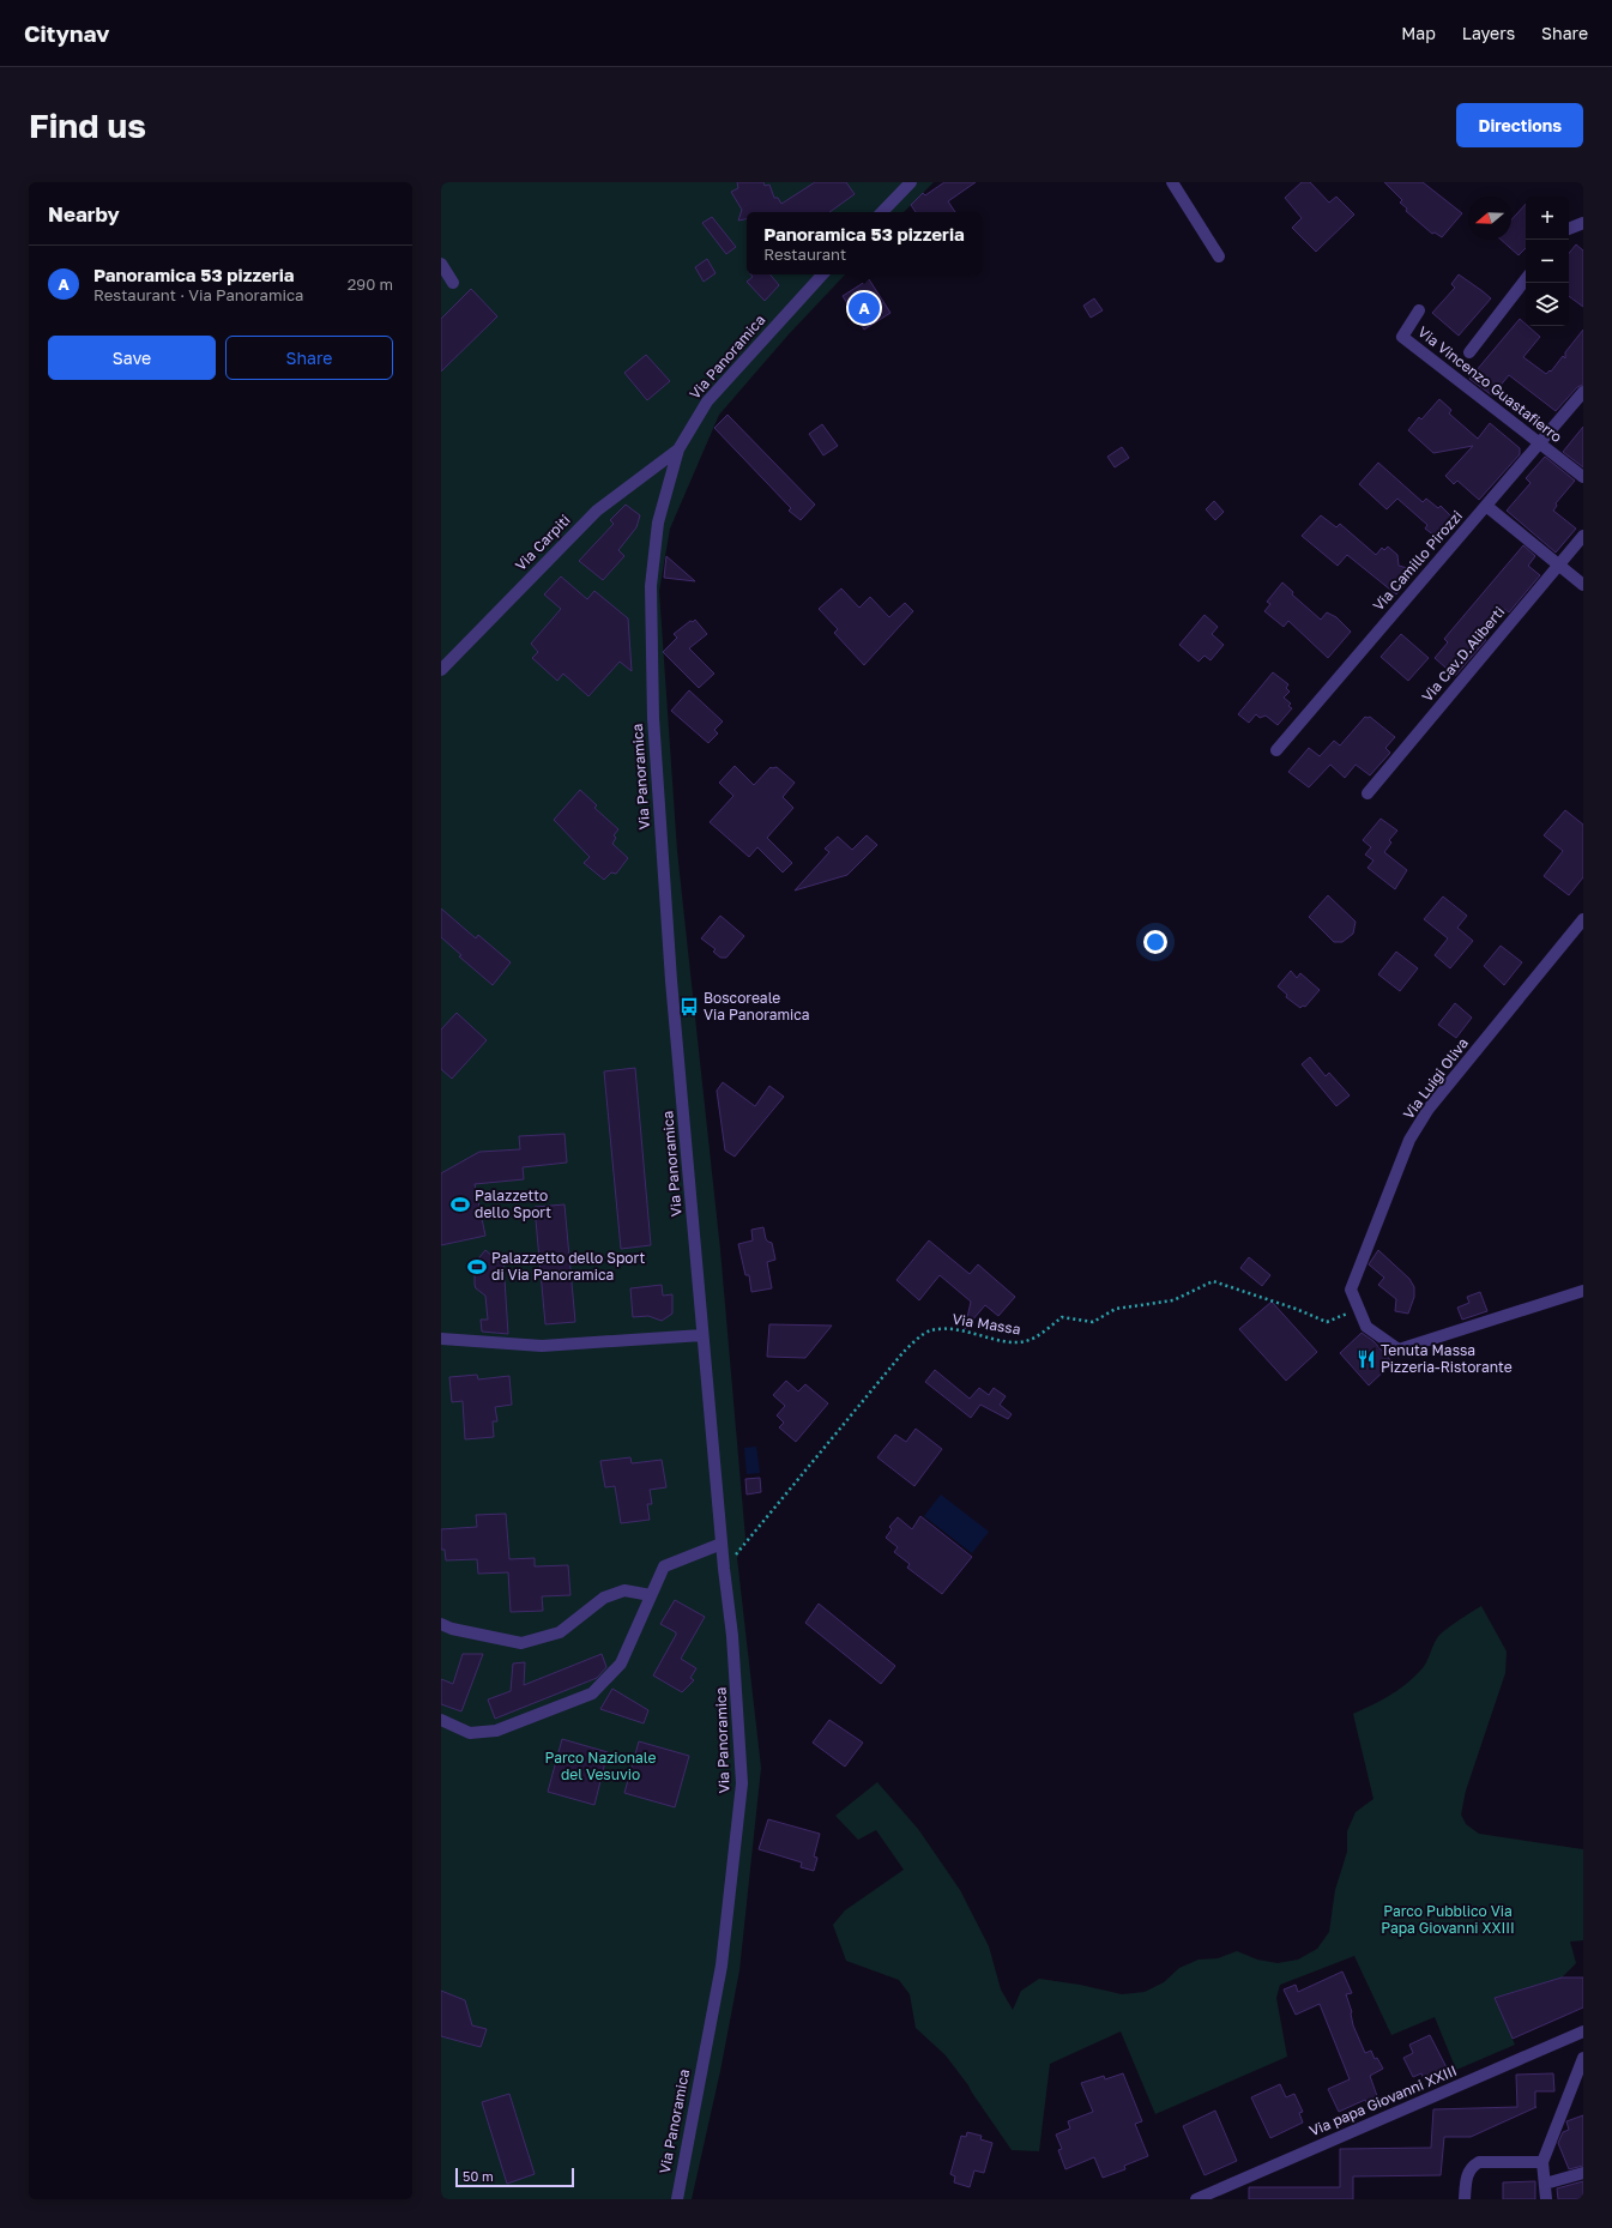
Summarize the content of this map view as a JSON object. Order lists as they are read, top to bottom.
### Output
{
  "streets": {
    "street": [
      "Via Panoramica",
      "Via Vincenzo Guastafierro",
      "Via Carpiti",
      "Via Camillo Pirozzi",
      "Via Cav.D.Aliberti",
      "Via Luigi Oliva",
      "Via papa Giovanni XXIII"
    ],
    "path": ["Via Massa"]
  },
  "crossings": [
    ["Via Panoramica", "Via Carpiti"],
    ["Via Panoramica", "Via Massa"],
    ["Via Vincenzo Guastafierro", "Via Camillo Pirozzi"],
    ["Via Luigi Oliva", "Via Massa"]
  ],
  "parks": ["Parco Nazionale del Vesuvio", "Parco Pubblico Via Papa Giovanni XXIII"],
  "places": {
    "bus stop": ["Boscoreale Via Panoramica"],
    "sports": ["Palazzetto dello Sport", "Palazzetto dello Sport di Via Panoramica"],
    "restaurant": ["Tenuta Massa Pizzeria-Ristorante"]
  },
  "scale_bar": "50 m",
  "north": "left",
  "page": {
    "header": "Citynav",
    "nav": ["Map", "Layers", "Share"],
    "buttons": [
      "Directions",
      ["Save", "Share"]
    ],
    "title": "Find us",
    "heading": "Nearby",
    "map_buttons": ["+", "−"],
    "popup": ["Panoramica 53 pizzeria", "Restaurant"],
    "list": [
      {
        "mark": "A",
        "name": "Panoramica 53 pizzeria",
        "note": "Restaurant · Via Panoramica",
        "value": "290 m"
      }
    ],
    "pins": "A",
    "scale": "50 m"
  }
}
